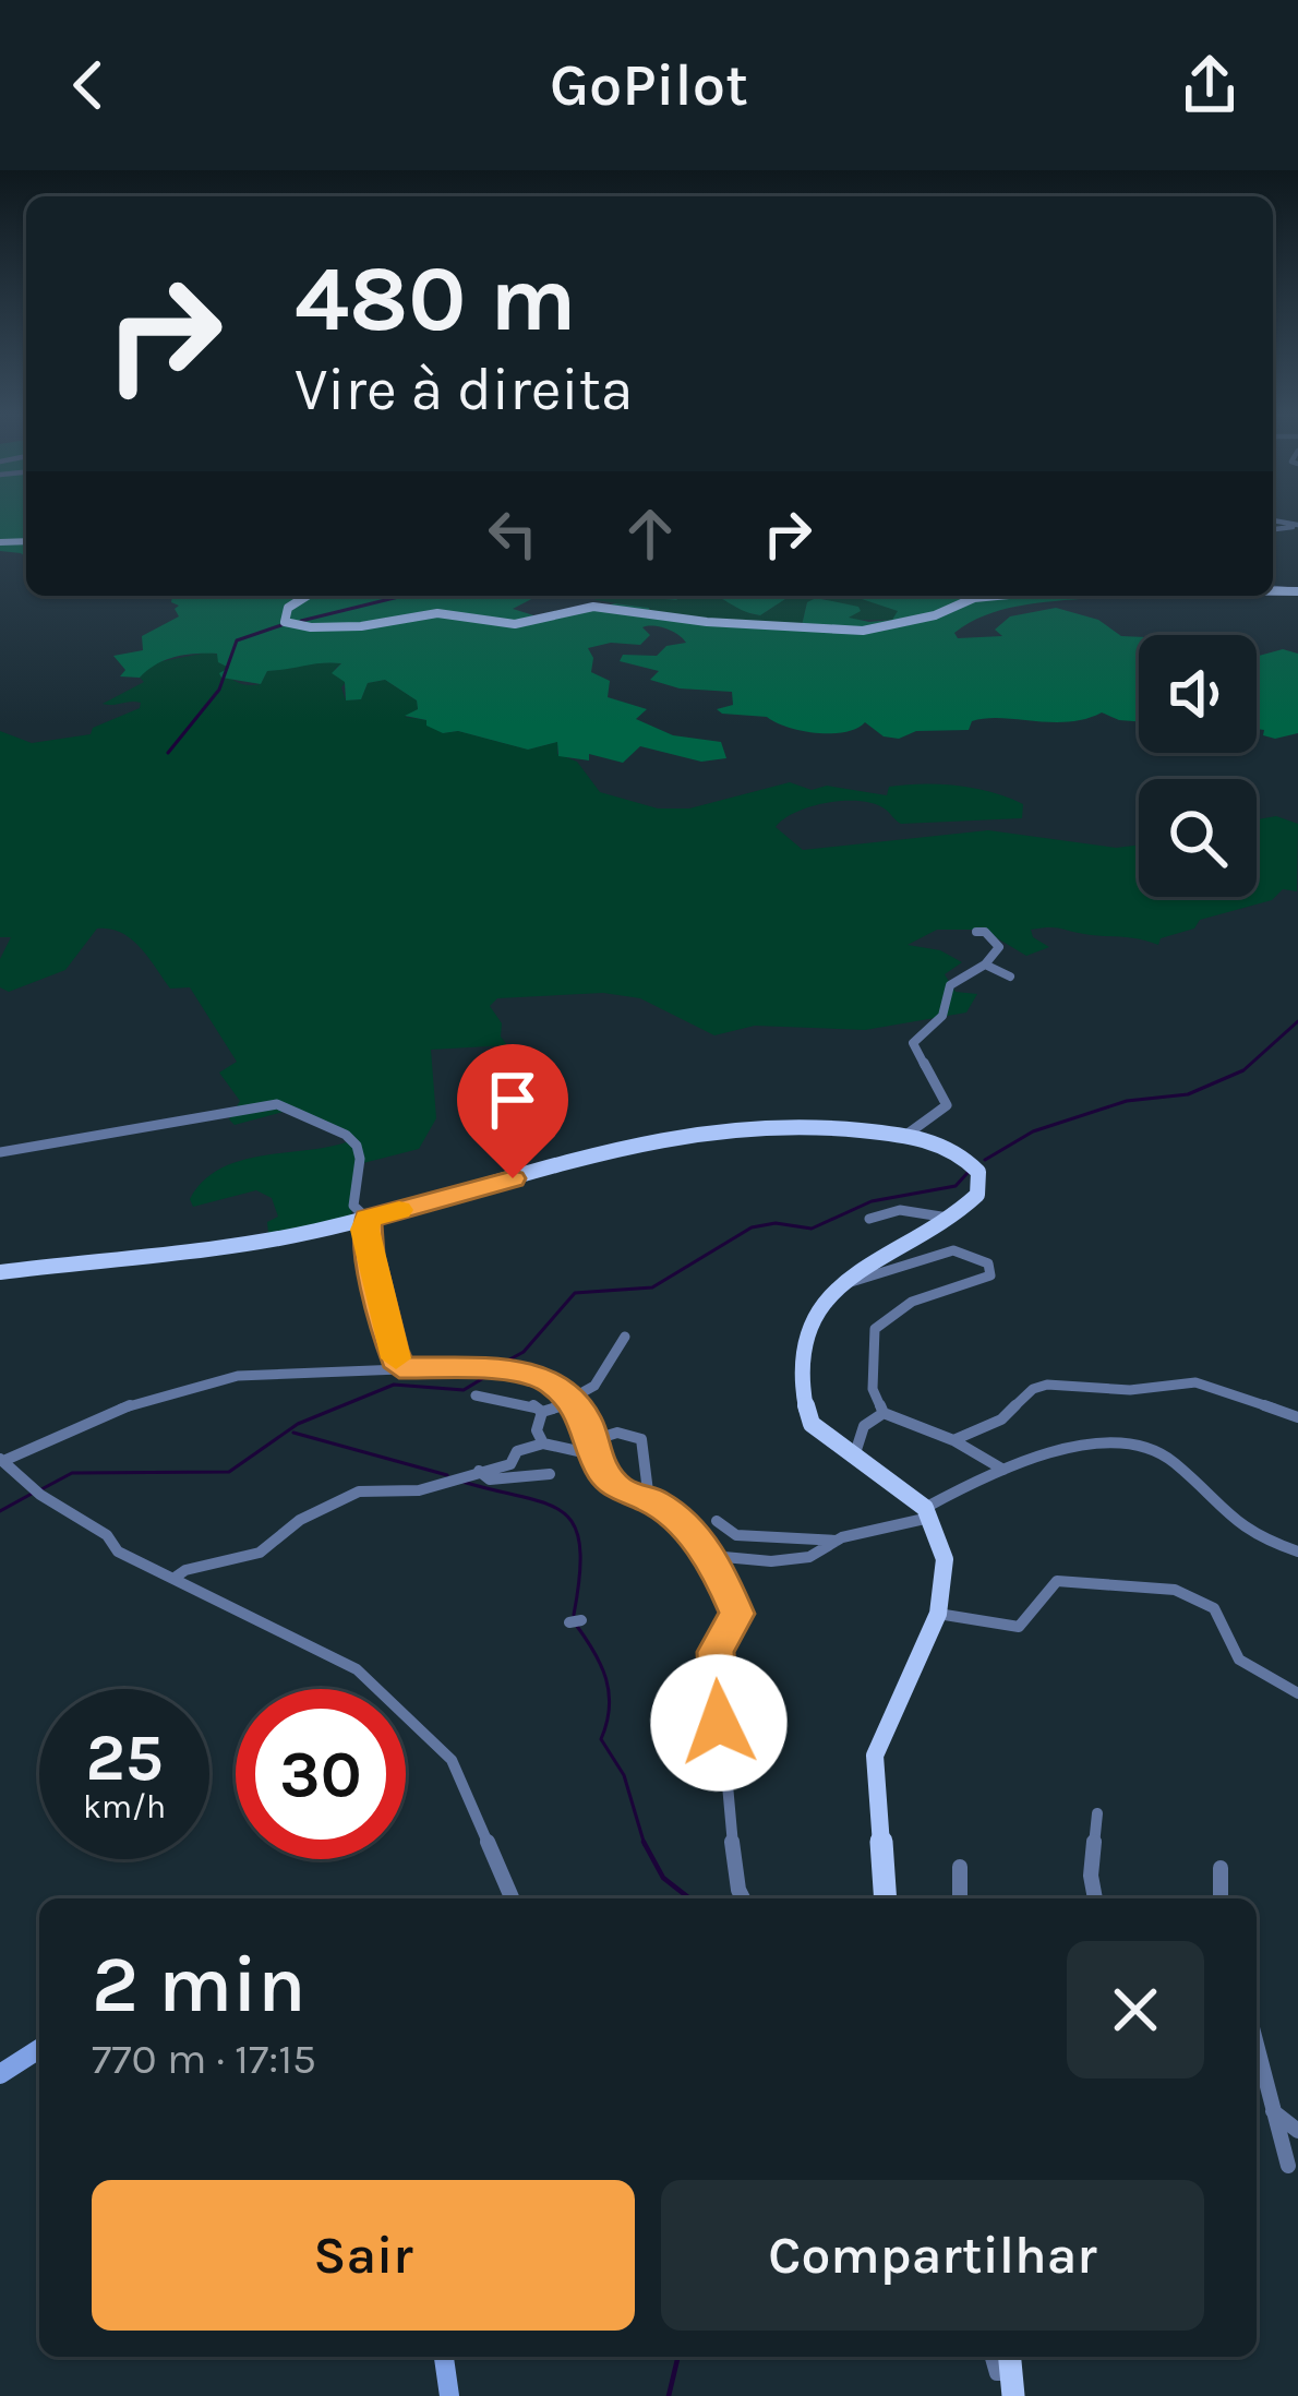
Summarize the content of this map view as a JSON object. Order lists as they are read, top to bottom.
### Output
{
  "page": {
    "header": "GoPilot",
    "turn": ["480 m", "Vire à direita"],
    "speed": "25 km/h",
    "limit": "30",
    "heading": ["2 min", "770 m · 17:15"],
    "buttons": ["Sair", "Compartilhar"]
  }
}
